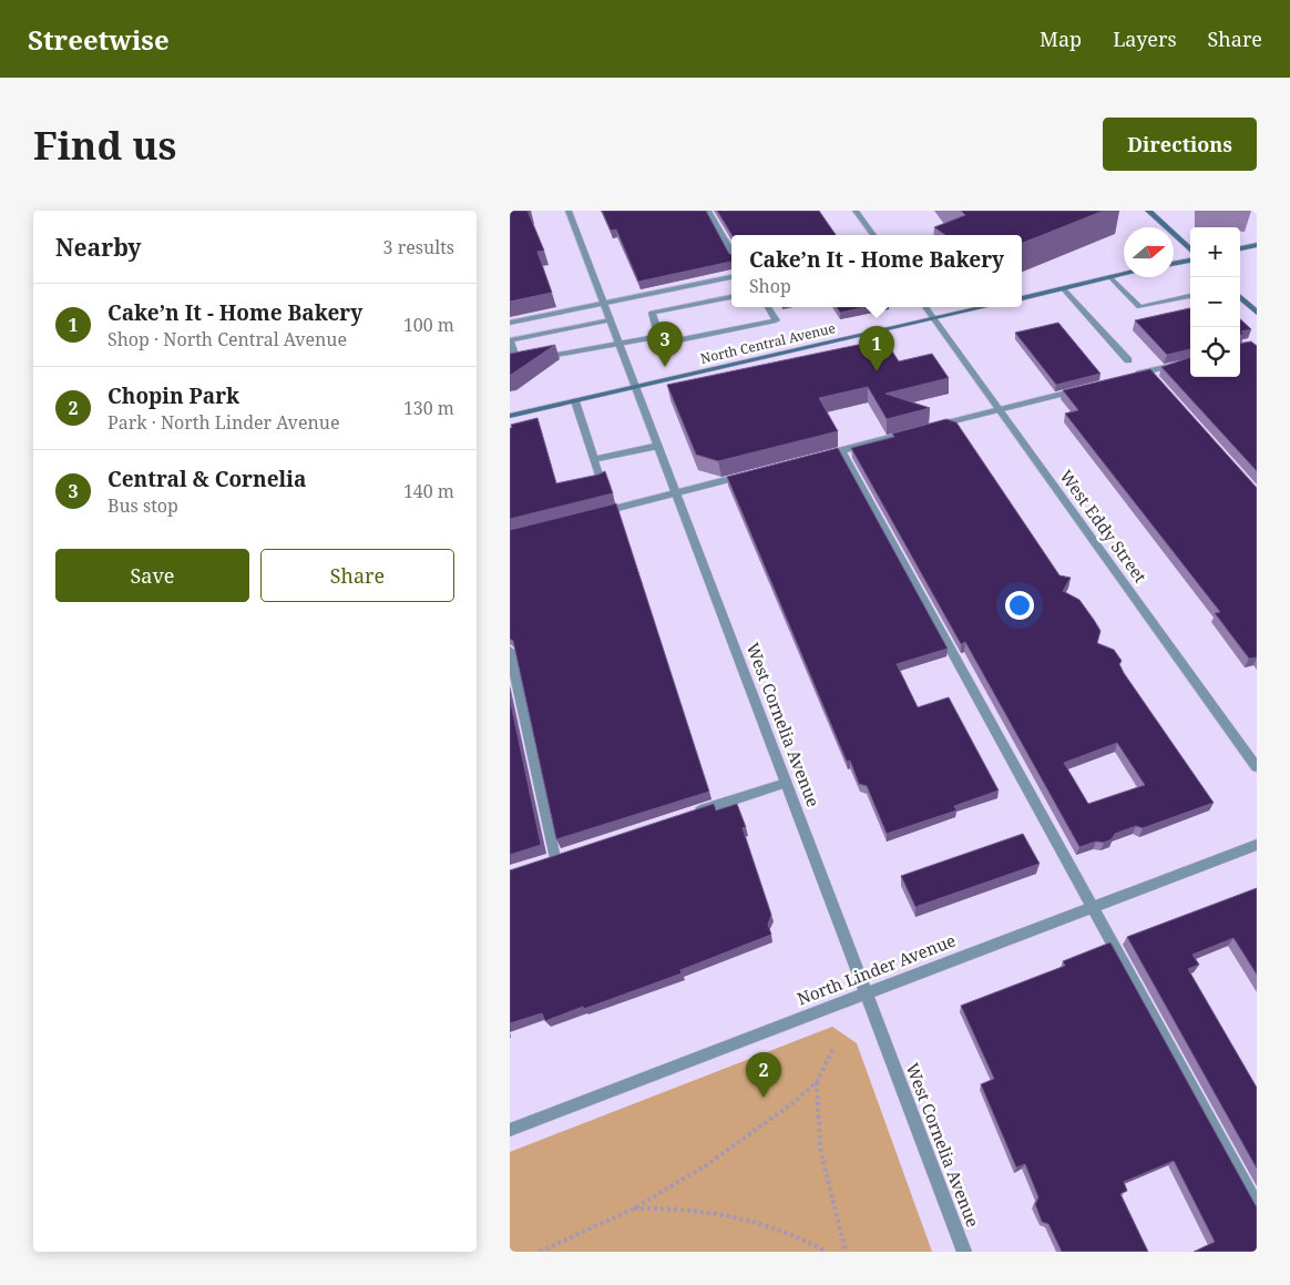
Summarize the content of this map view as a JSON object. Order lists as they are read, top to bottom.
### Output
{
  "streets": {
    "main road": ["North Central Avenue"],
    "street": ["West Eddy Street", "West Cornelia Avenue", "North Linder Avenue"]
  },
  "crossings": [
    ["North Central Avenue", "West Eddy Street"],
    ["North Central Avenue", "West Cornelia Avenue"],
    ["West Cornelia Avenue", "North Linder Avenue"]
  ],
  "north": "right",
  "page": {
    "header": "Streetwise",
    "nav": ["Map", "Layers", "Share"],
    "buttons": [
      "Directions",
      ["Save", "Share"]
    ],
    "title": "Find us",
    "heading": ["Nearby", "3 results"],
    "map_buttons": ["+", "−"],
    "popup": ["Cake’n It - Home Bakery", "Shop"],
    "list": [
      {
        "mark": "1",
        "name": "Cake’n It - Home Bakery",
        "note": "Shop · North Central Avenue",
        "value": "100 m"
      },
      {
        "mark": "2",
        "name": "Chopin Park",
        "note": "Park · North Linder Avenue",
        "value": "130 m"
      },
      {
        "mark": "3",
        "name": "Central & Cornelia",
        "note": "Bus stop",
        "value": "140 m"
      }
    ],
    "pins": ["3", "1", "2"]
  }
}
